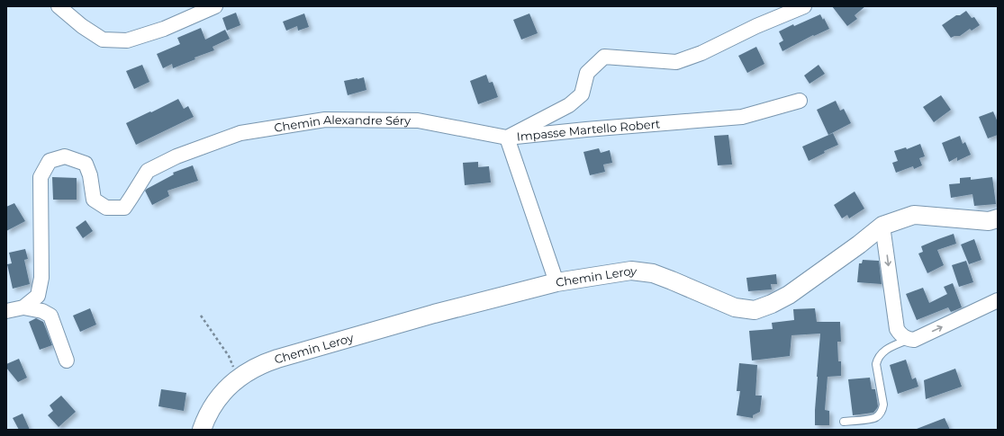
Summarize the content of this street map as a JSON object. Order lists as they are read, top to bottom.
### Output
{
  "streets": {
    "street": ["Chemin Alexandre Séry", "Impasse Martello Robert", "Chemin Leroy"]
  },
  "crossings": [
    ["Chemin Alexandre Séry", "Impasse Martello Robert"],
    ["Impasse Martello Robert", "Chemin Leroy"]
  ]
}
